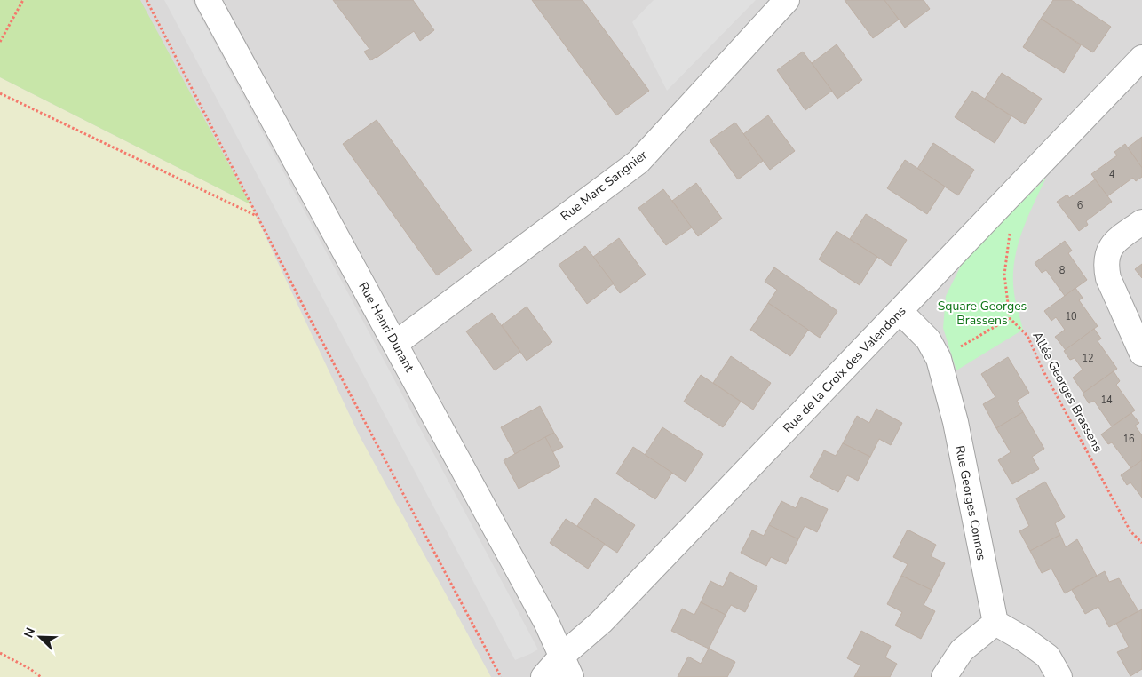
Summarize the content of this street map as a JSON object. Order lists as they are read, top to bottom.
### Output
{
  "streets": {
    "street": [
      "Rue Marc Sangnier",
      "Rue Henri Dunant",
      "Rue de la Croix des Valendons",
      "Rue Georges Connes"
    ],
    "path": ["Allée Georges Brassens"]
  },
  "crossings": [
    ["Rue Marc Sangnier", "Rue Henri Dunant"],
    ["Rue Henri Dunant", "Rue de la Croix des Valendons"],
    ["Rue de la Croix des Valendons", "Rue Georges Connes"]
  ],
  "parks": ["Square Georges Brassens"],
  "house_numbers": [
    "4",
    "6",
    "8",
    "10",
    "12",
    "14",
    "16"
  ],
  "north": "top left"
}
